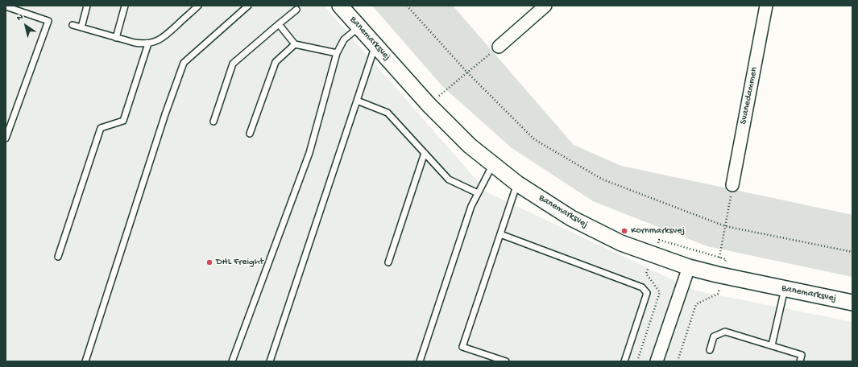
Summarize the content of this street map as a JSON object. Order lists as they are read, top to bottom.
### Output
{
  "streets": {
    "street": ["Banemarksvej", "Svanedammen"]
  },
  "places": ["Kornmarksvej", "DHL Freight"],
  "north": "top left"
}
